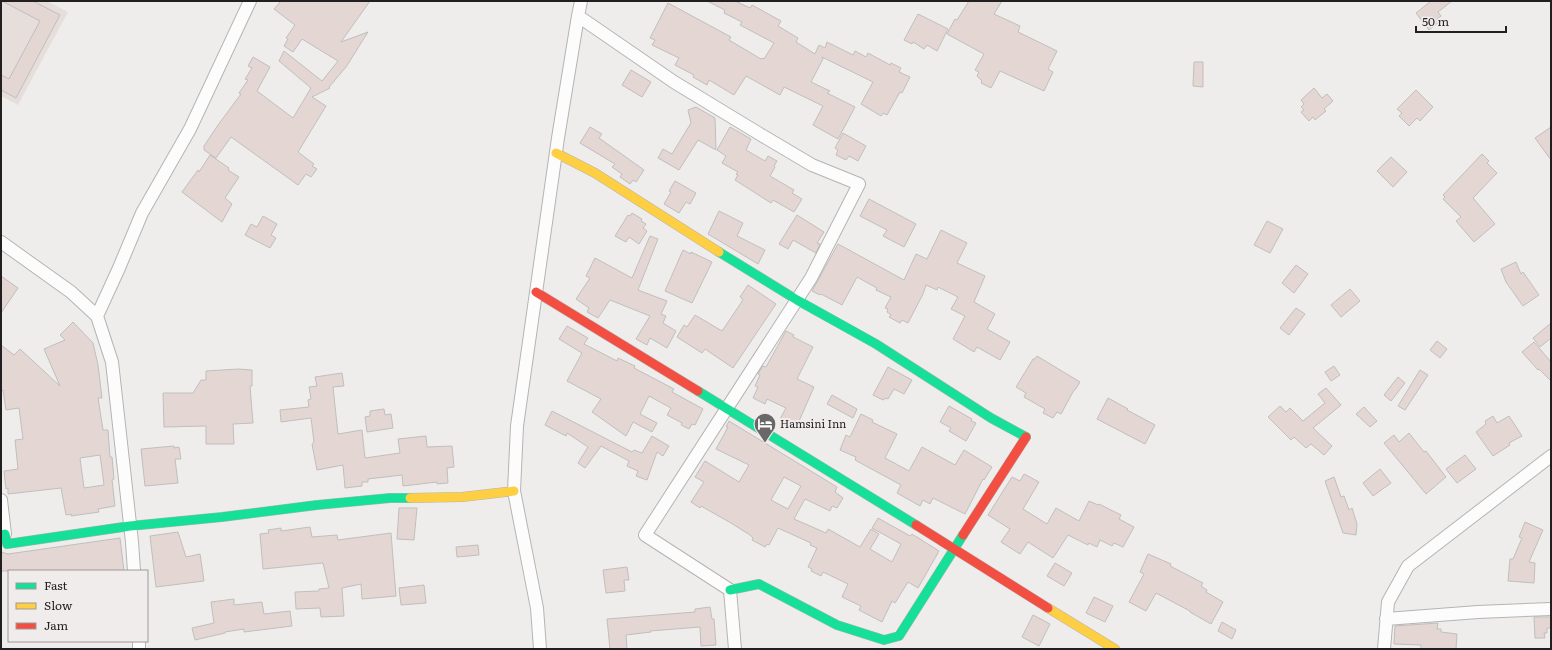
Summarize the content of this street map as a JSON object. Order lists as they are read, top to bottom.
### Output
{
  "places": {
    "hotel": ["Hamsini Inn"]
  },
  "legend": ["Fast", "Slow", "Jam"],
  "scale_bar": "50 m"
}
